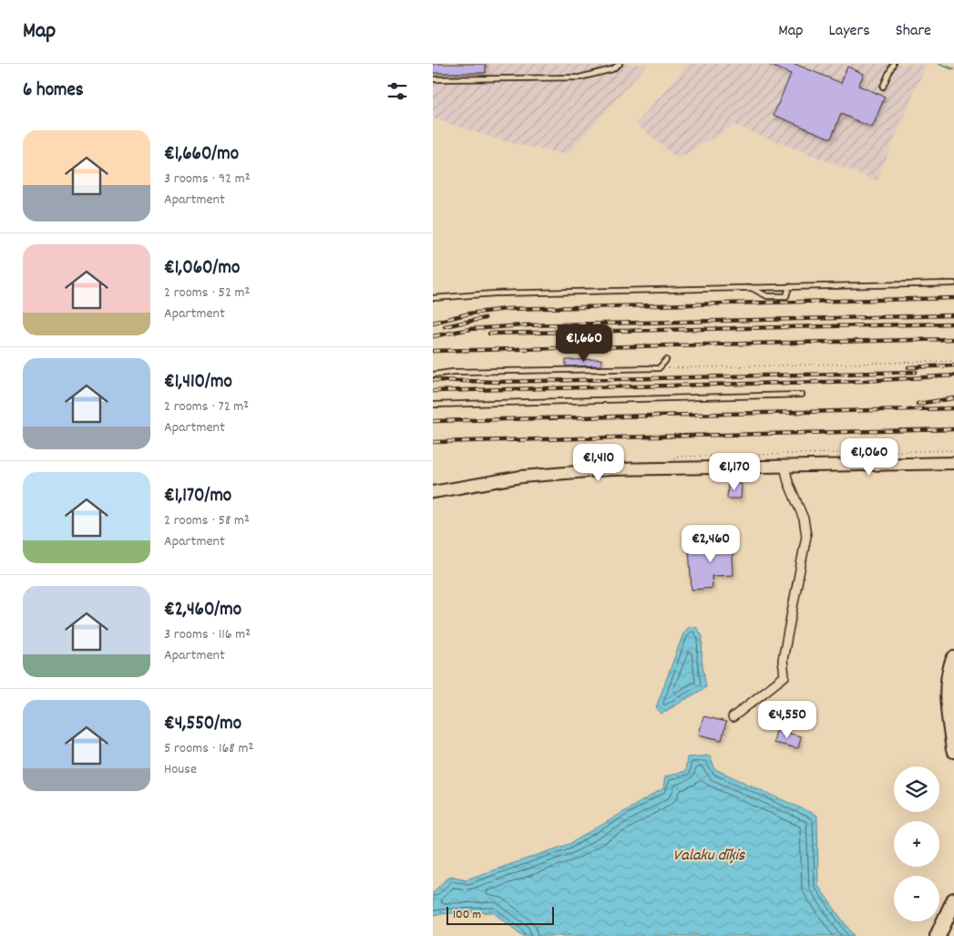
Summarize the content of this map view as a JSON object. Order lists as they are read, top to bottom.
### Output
{
  "water": ["Valaku dīķis"],
  "scale_bar": "100 m",
  "page": {
    "header": "Map",
    "nav": ["Map", "Layers", "Share"],
    "heading": "6 homes",
    "list": [
      {
        "name": "€1,660/mo",
        "note": "3 rooms · 92 m² · Apartment"
      },
      {
        "name": "€1,060/mo",
        "note": "2 rooms · 52 m² · Apartment"
      },
      {
        "name": "€1,410/mo",
        "note": "2 rooms · 72 m² · Apartment"
      },
      {
        "name": "€1,170/mo",
        "note": "2 rooms · 58 m² · Apartment"
      },
      {
        "name": "€2,460/mo",
        "note": "3 rooms · 116 m² · Apartment"
      },
      {
        "name": "€4,550/mo",
        "note": "5 rooms · 168 m² · House"
      }
    ],
    "price": [
      "€1,660",
      "€1,060",
      "€1,410",
      "€1,170",
      "€2,460",
      "€4,550"
    ],
    "map_buttons": ["+", "−"],
    "scale": "100 m"
  }
}
